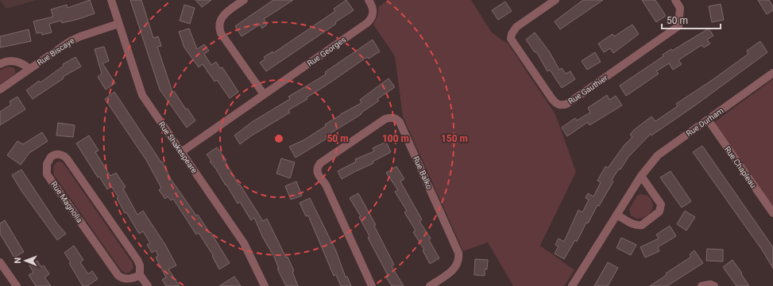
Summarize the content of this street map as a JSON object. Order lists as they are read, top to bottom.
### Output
{
  "streets": {
    "street": [
      "Rue Biscaye",
      "Rue Georges",
      "Rue Gauthier",
      "Rue Durham",
      "Rue Shakespeare",
      "Rue Chapleau",
      "Rue Balko",
      "Rue Magnolia"
    ]
  },
  "crossings": [
    ["Rue Biscaye", "Rue Shakespeare"],
    ["Rue Georges", "Rue Shakespeare"],
    ["Rue Durham", "Rue Chapleau"]
  ],
  "scale_bar": "50 m",
  "north": "left",
  "rings": ["50 m", "100 m", "150 m"]
}
